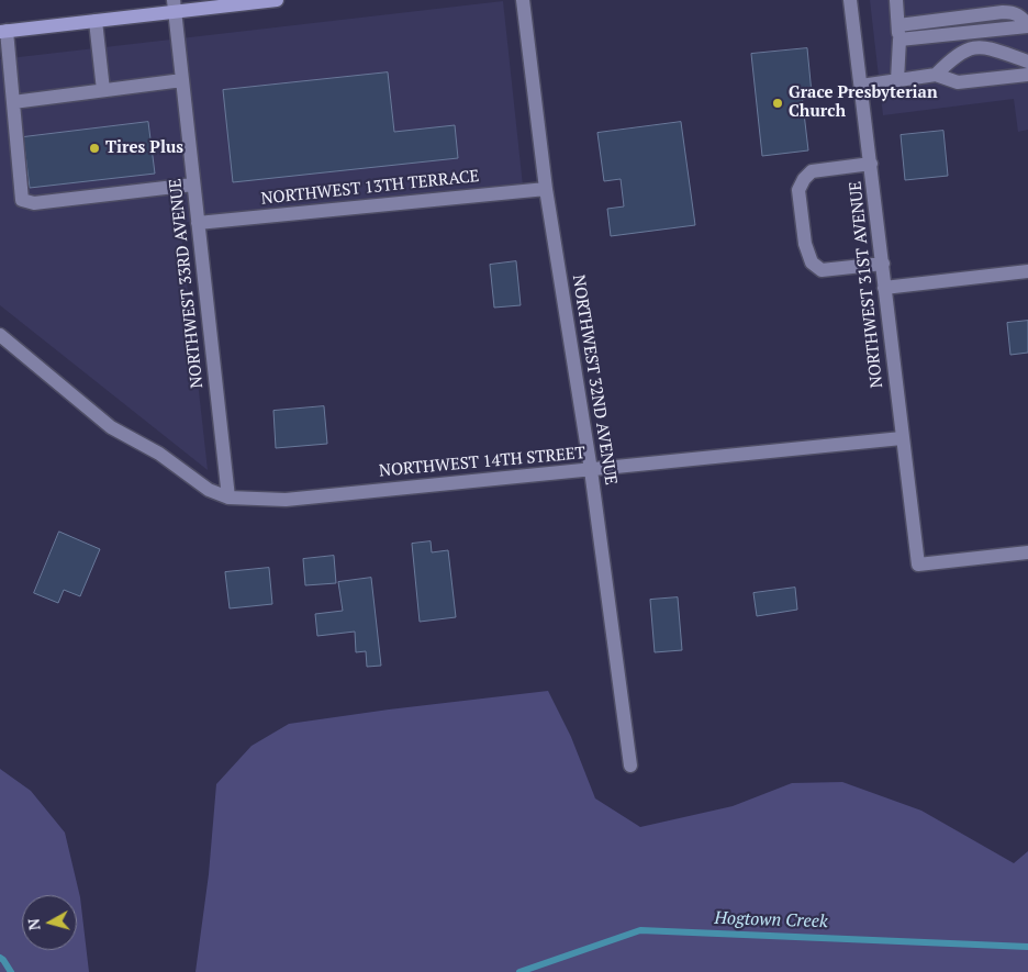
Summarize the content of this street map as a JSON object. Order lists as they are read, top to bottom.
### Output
{
  "streets": {
    "street": [
      "NORTHWEST 13TH TERRACE",
      "NORTHWEST 33RD AVENUE",
      "NORTHWEST 31ST AVENUE",
      "NORTHWEST 32ND AVENUE",
      "NORTHWEST 14TH STREET"
    ]
  },
  "crossings": [
    ["NORTHWEST 13TH TERRACE", "NORTHWEST 33RD AVENUE"],
    ["NORTHWEST 13TH TERRACE", "NORTHWEST 32ND AVENUE"],
    ["NORTHWEST 33RD AVENUE", "NORTHWEST 14TH STREET"],
    ["NORTHWEST 31ST AVENUE", "NORTHWEST 14TH STREET"],
    ["NORTHWEST 32ND AVENUE", "NORTHWEST 14TH STREET"]
  ],
  "water": ["Hogtown Creek"],
  "places": ["Grace Presbyterian Church", "Tires Plus"],
  "north": "left"
}
